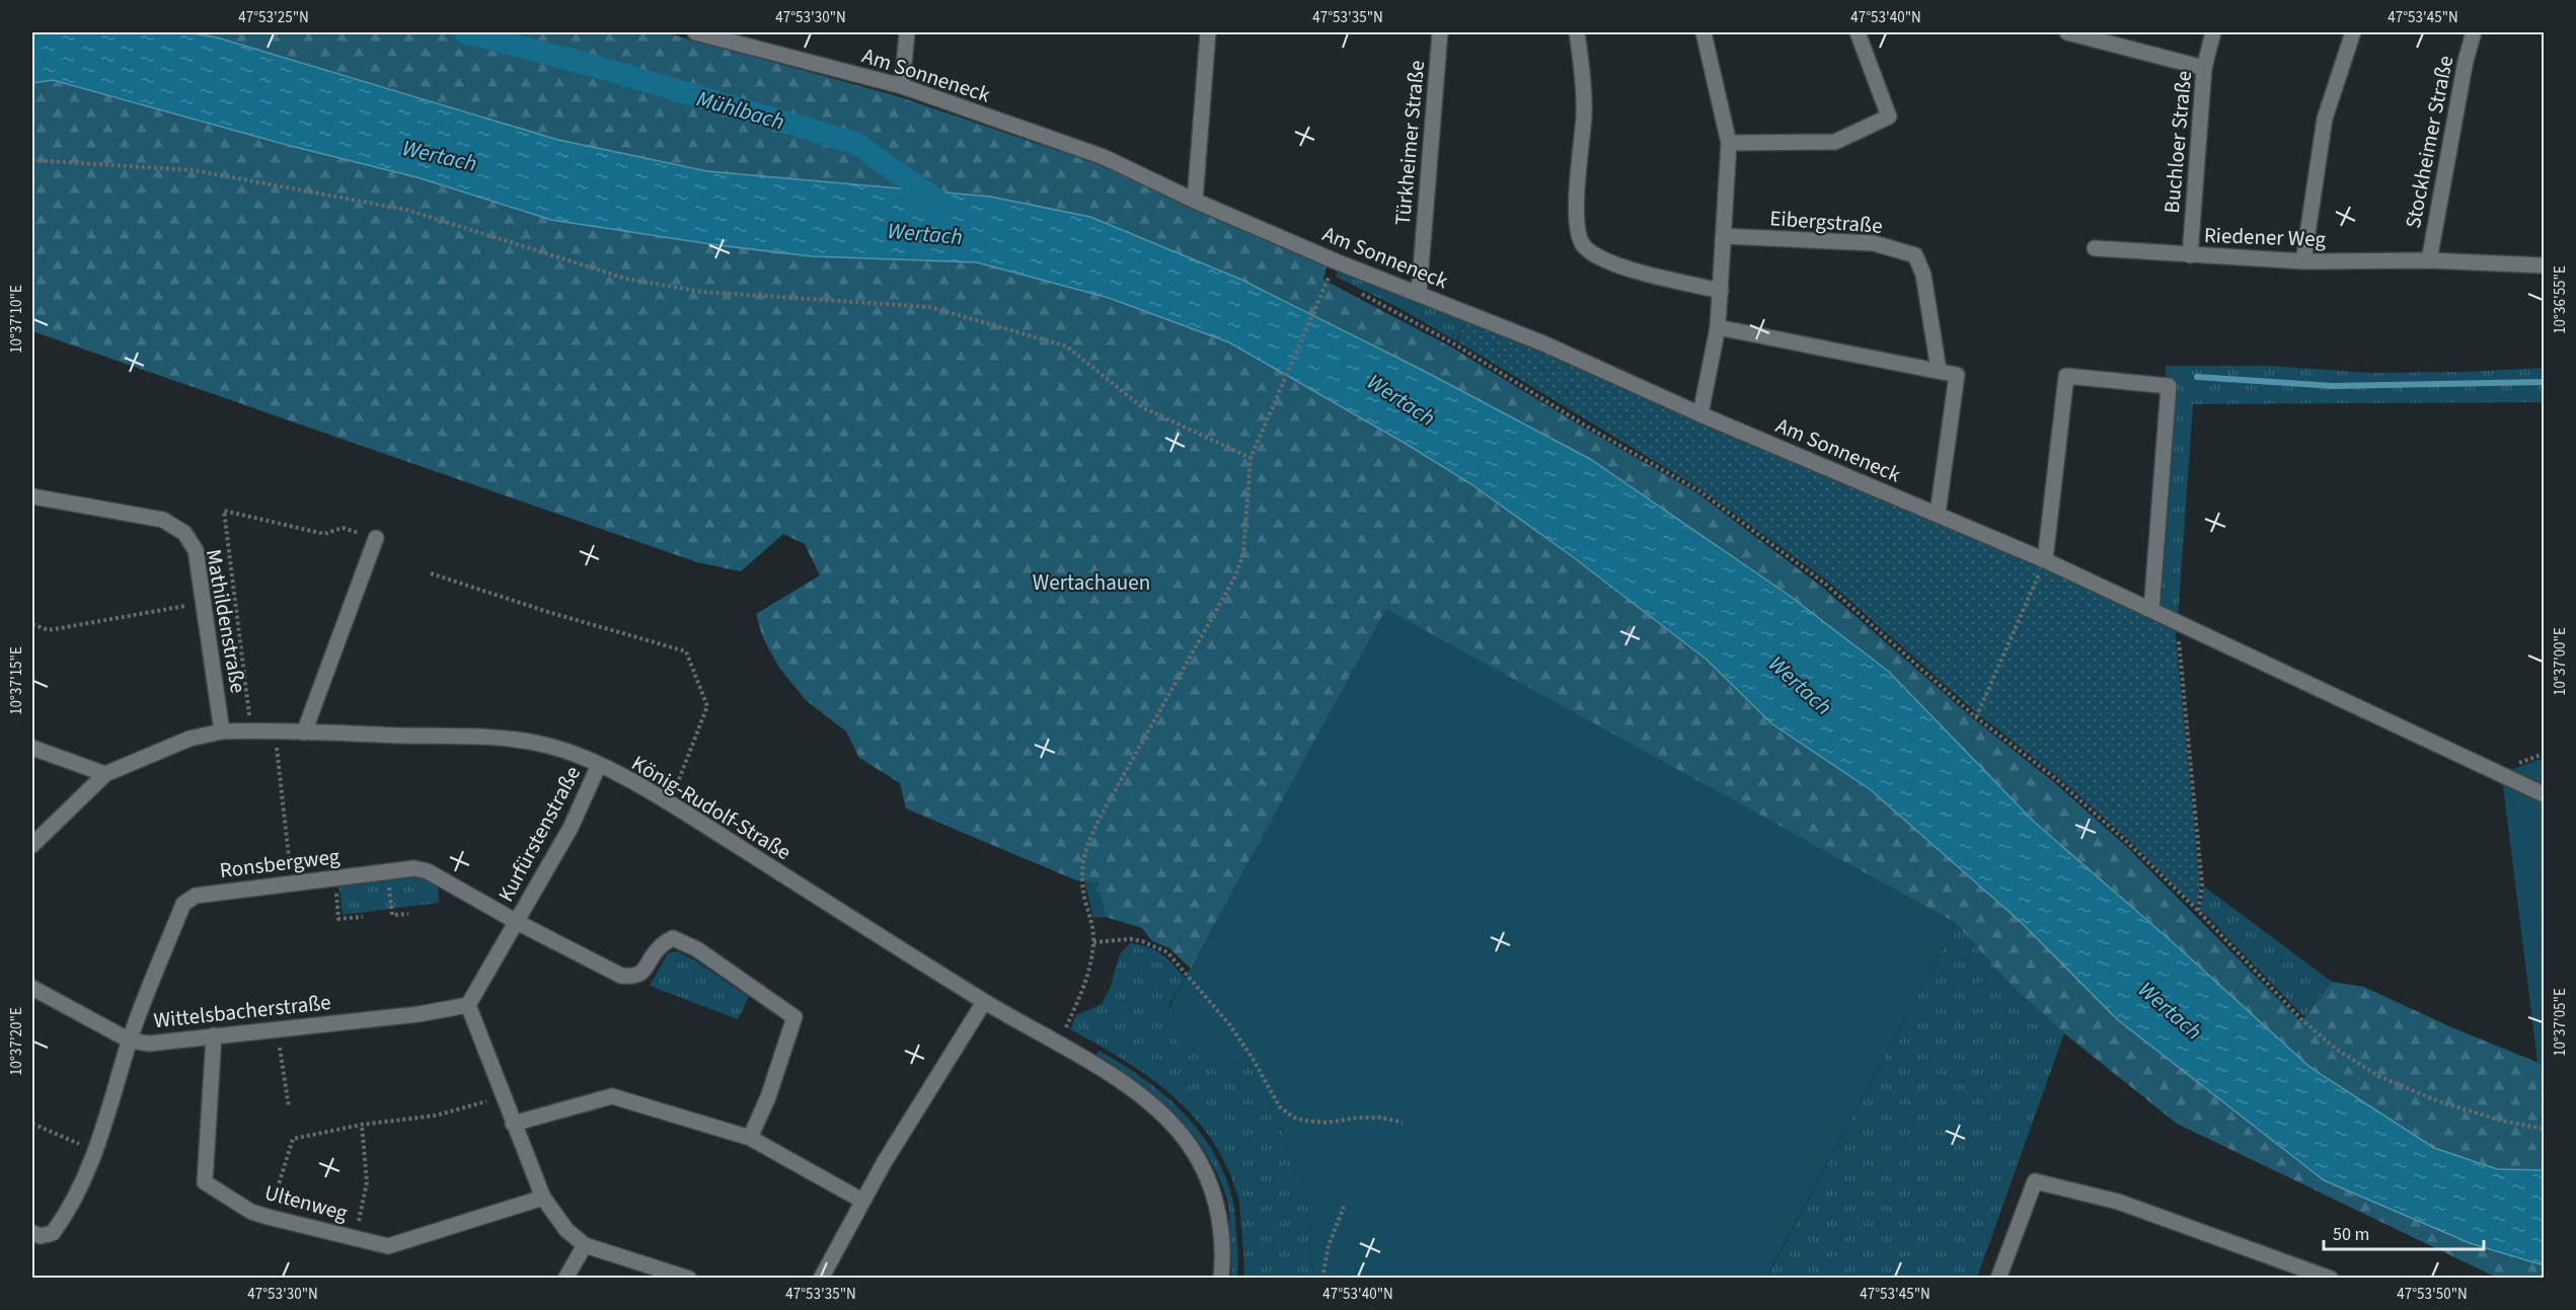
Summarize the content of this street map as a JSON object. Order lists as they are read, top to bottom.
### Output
{
  "streets": {
    "street": [
      "Am Sonneneck",
      "Buchloer Straße",
      "Stockheimer Straße",
      "Türkheimer Straße",
      "Eibergstraße",
      "Riedener Weg",
      "Mathildenstraße",
      "König-Rudolf-Straße",
      "Kurfürstenstraße",
      "Ronsbergweg",
      "Wittelsbacherstraße",
      "Ultenweg"
    ]
  },
  "crossings": [
    ["Am Sonneneck", "Türkheimer Straße"],
    ["Buchloer Straße", "Riedener Weg"],
    ["Stockheimer Straße", "Riedener Weg"],
    ["Mathildenstraße", "König-Rudolf-Straße"],
    ["König-Rudolf-Straße", "Kurfürstenstraße"],
    ["Kurfürstenstraße", "Ronsbergweg"],
    ["Kurfürstenstraße", "Wittelsbacherstraße"],
    ["Ronsbergweg", "Wittelsbacherstraße"],
    ["Wittelsbacherstraße", "Ultenweg"]
  ],
  "water": ["Mühlbach", "Wertach"],
  "parks": ["Wertachauen"],
  "scale_bar": "50 m",
  "coordinates": [
    "47°53'25\"N",
    "47°53'30\"N",
    "47°53'35\"N",
    "47°53'40\"N",
    "47°53'45\"N",
    "10°36'55\"E",
    "10°37'10\"E",
    "10°37'00\"E",
    "10°37'15\"E",
    "10°37'05\"E",
    "10°37'20\"E",
    "47°53'50\"N"
  ]
}
